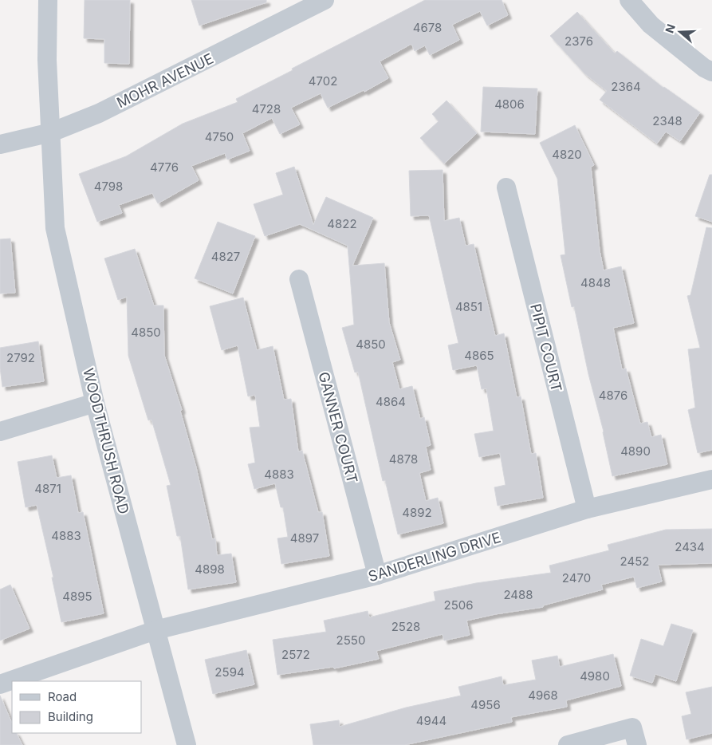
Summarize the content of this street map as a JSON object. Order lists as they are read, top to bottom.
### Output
{
  "streets": {
    "street": [
      "MOHR AVENUE",
      "PIPIT COURT",
      "GANNER COURT",
      "WOODTHRUSH ROAD",
      "SANDERLING DRIVE"
    ]
  },
  "crossings": [
    ["MOHR AVENUE", "WOODTHRUSH ROAD"],
    ["PIPIT COURT", "SANDERLING DRIVE"],
    ["GANNER COURT", "SANDERLING DRIVE"],
    ["WOODTHRUSH ROAD", "SANDERLING DRIVE"]
  ],
  "house_numbers": [
    "4678",
    "2376",
    "4702",
    "2364",
    "4806",
    "4728",
    "2348",
    "4750",
    "4820",
    "4776",
    "4798",
    "4822",
    "4827",
    "4848",
    "4851",
    "4850",
    "4850",
    "4865",
    "2792",
    "4876",
    "4864",
    "4890",
    "4878",
    "4883",
    "4871",
    "4892",
    "4883",
    "4897",
    "2434",
    "2452",
    "4898",
    "2470",
    "2488",
    "4895",
    "2506",
    "2528",
    "2550",
    "2572",
    "2594",
    "4980",
    "4968",
    "4956",
    "4944"
  ],
  "legend": ["Road", "Building"],
  "north": "left"
}
